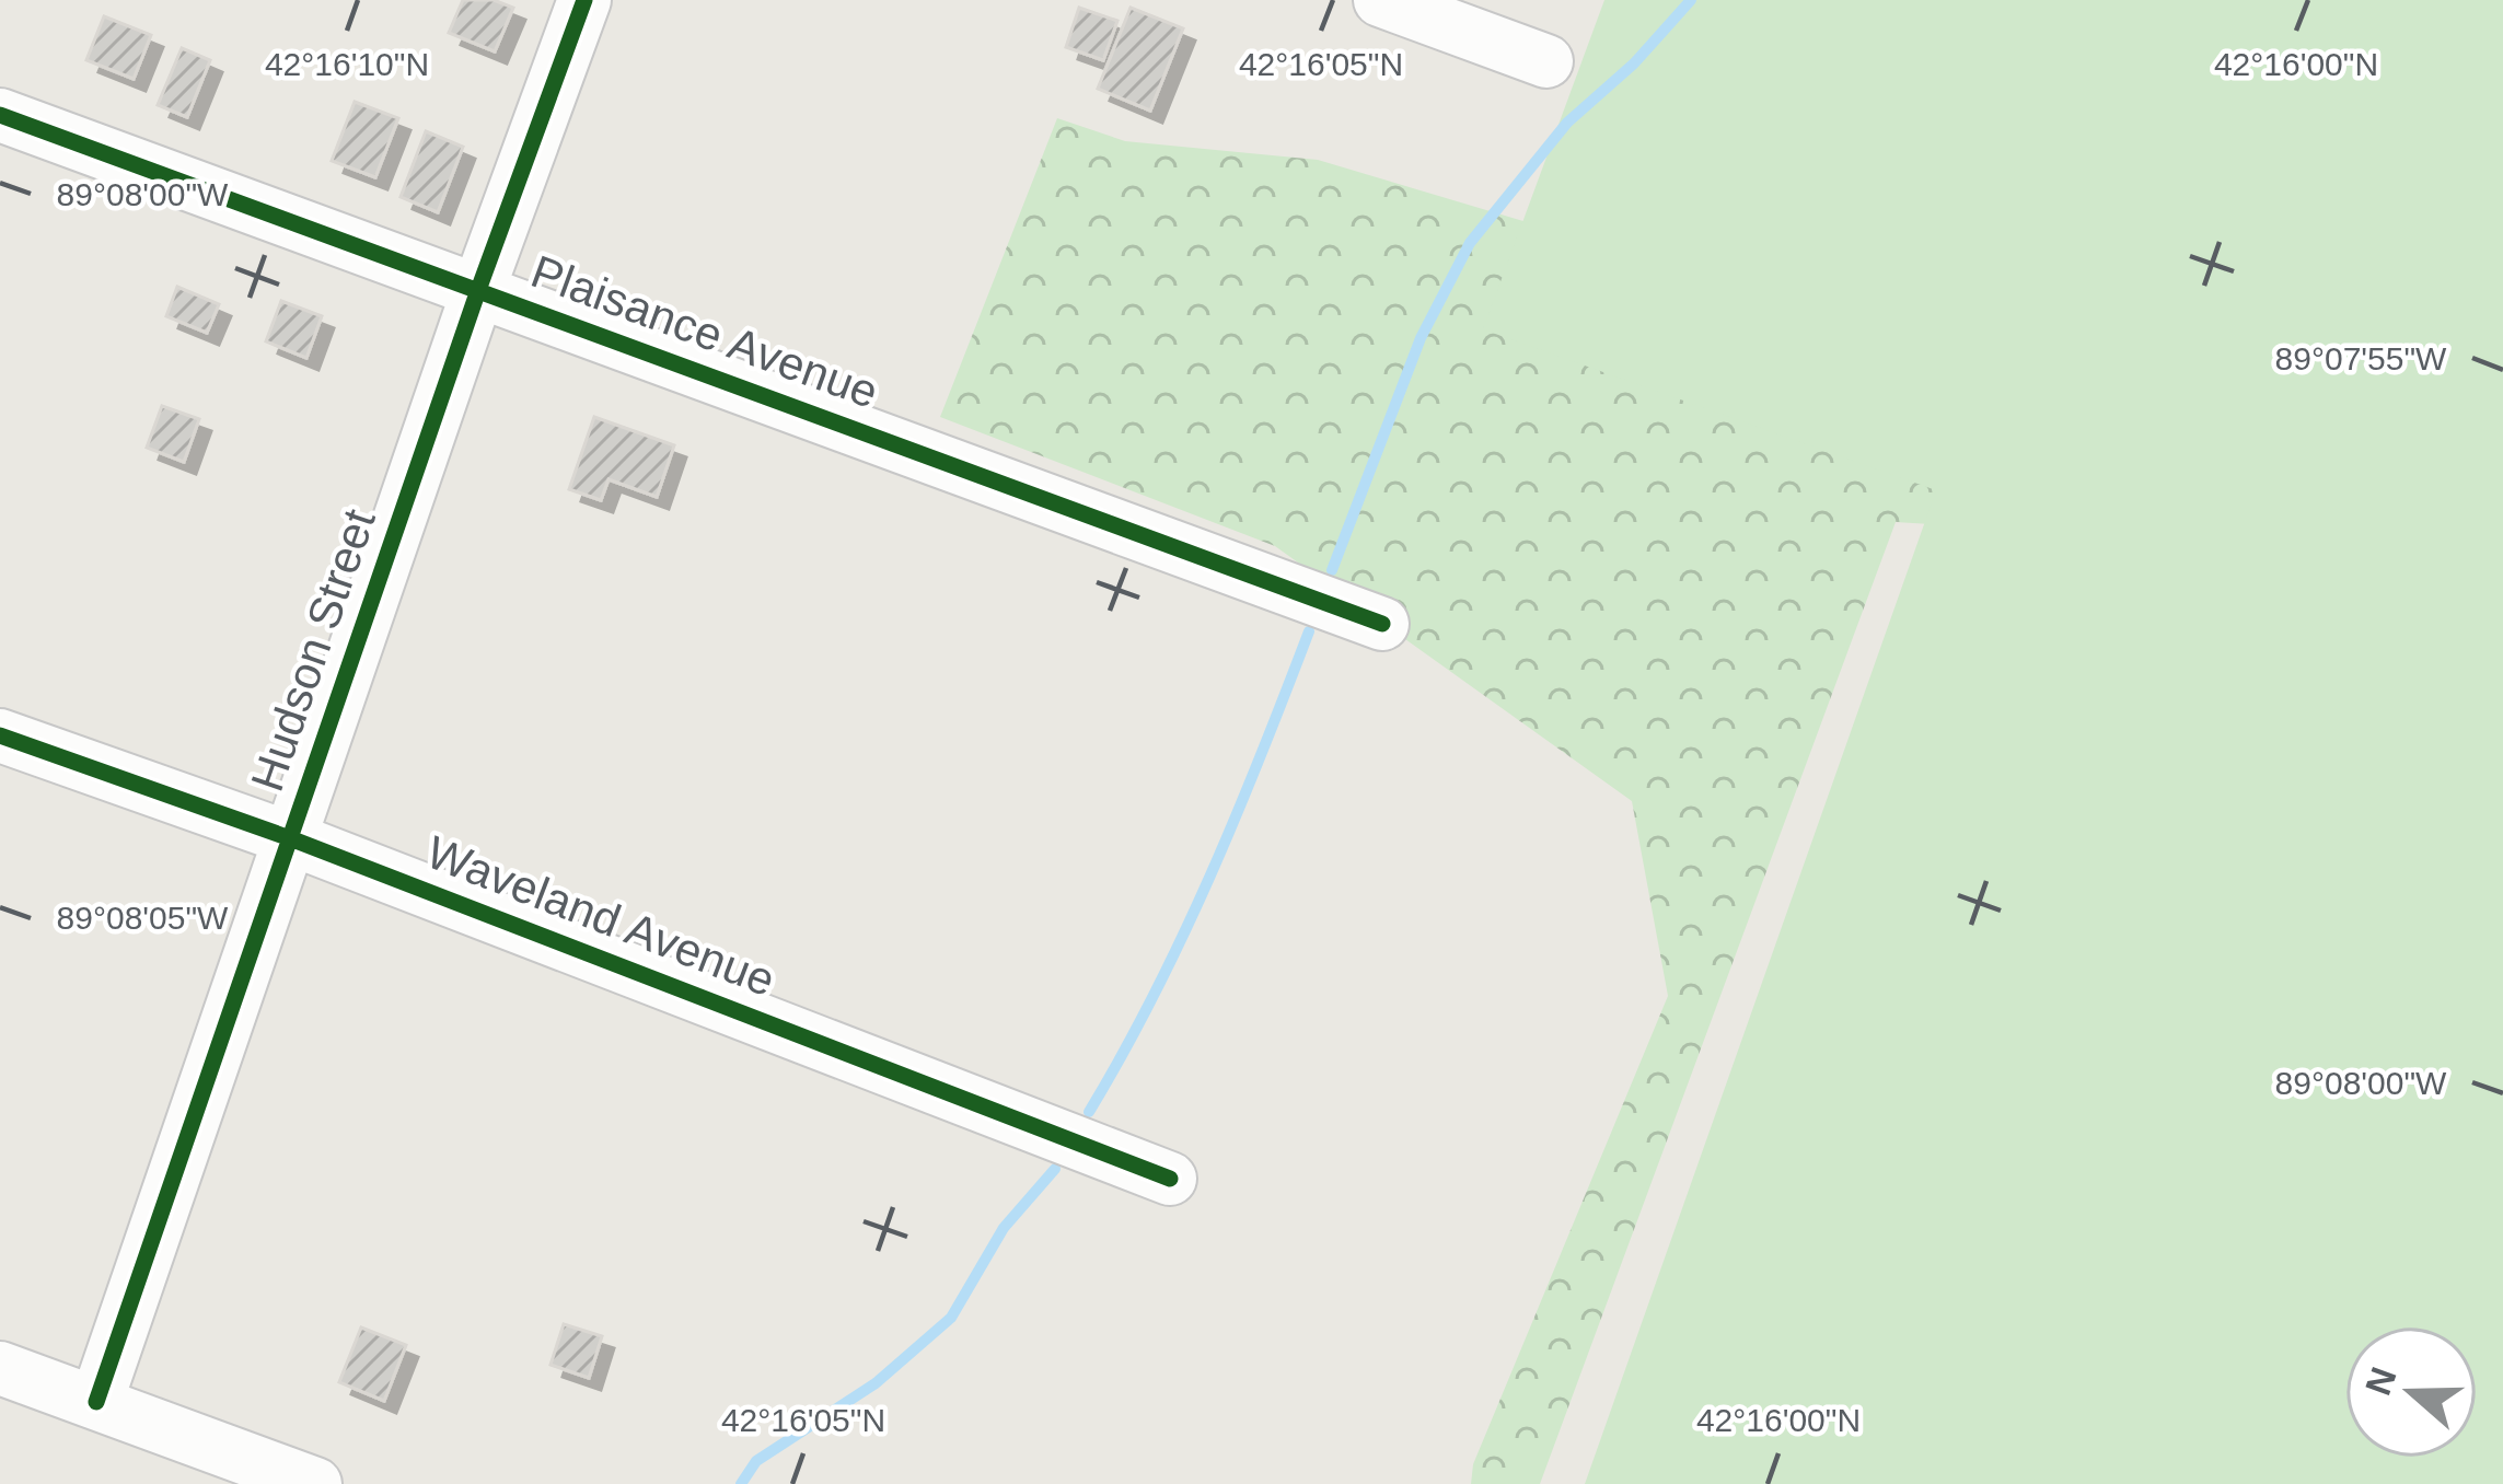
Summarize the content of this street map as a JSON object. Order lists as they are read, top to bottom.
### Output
{
  "streets": {
    "street": ["Plaisance Avenue", "Hudson Street", "Waveland Avenue"]
  },
  "crossings": [
    ["Plaisance Avenue", "Hudson Street"],
    ["Hudson Street", "Waveland Avenue"]
  ],
  "north": "left",
  "coordinates": [
    "42°16'10\"N",
    "42°16'05\"N",
    "42°16'00\"N",
    "89°08'00\"W",
    "89°07'55\"W",
    "89°08'05\"W"
  ]
}
